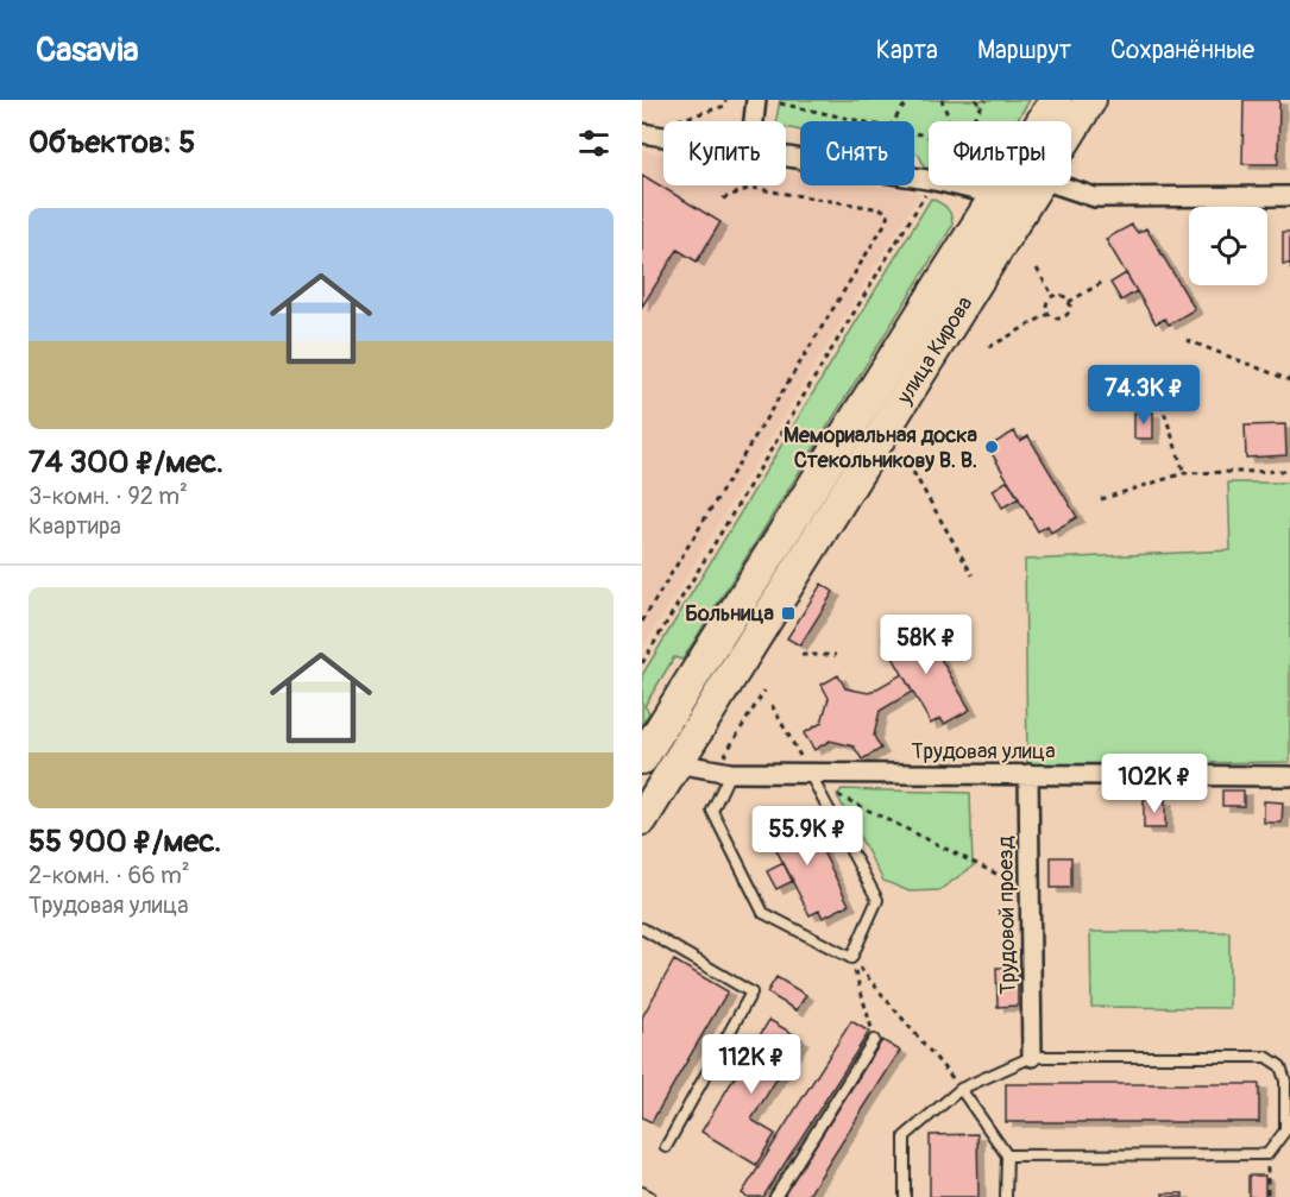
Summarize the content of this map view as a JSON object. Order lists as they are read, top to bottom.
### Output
{
  "streets": {
    "main road": ["улица Кирова"],
    "street": ["Трудовая улица", "Трудовой проезд"]
  },
  "crossings": [
    ["улица Кирова", "Трудовая улица"],
    ["Трудовая улица", "Трудовой проезд"]
  ],
  "places": {
    "other": ["Мемориальная доска Стекольникову В. В."],
    "transit": ["Больница"]
  },
  "page": {
    "header": "Casavia",
    "nav": ["Карта", "Маршрут", "Сохранённые"],
    "heading": "Объектов: 5",
    "chip": ["Купить", "Снять", "Фильтры"],
    "list": [
      {
        "name": "74 300 ₽/мес.",
        "note": "3-комн. · 92 m² · Квартира"
      },
      {
        "name": "55 900 ₽/мес.",
        "note": "2-комн. · 66 m² · Трудовая улица"
      }
    ],
    "price": [
      "74.3K ₽",
      "58K ₽",
      "102K ₽",
      "55.9K ₽",
      "112K ₽"
    ]
  }
}
